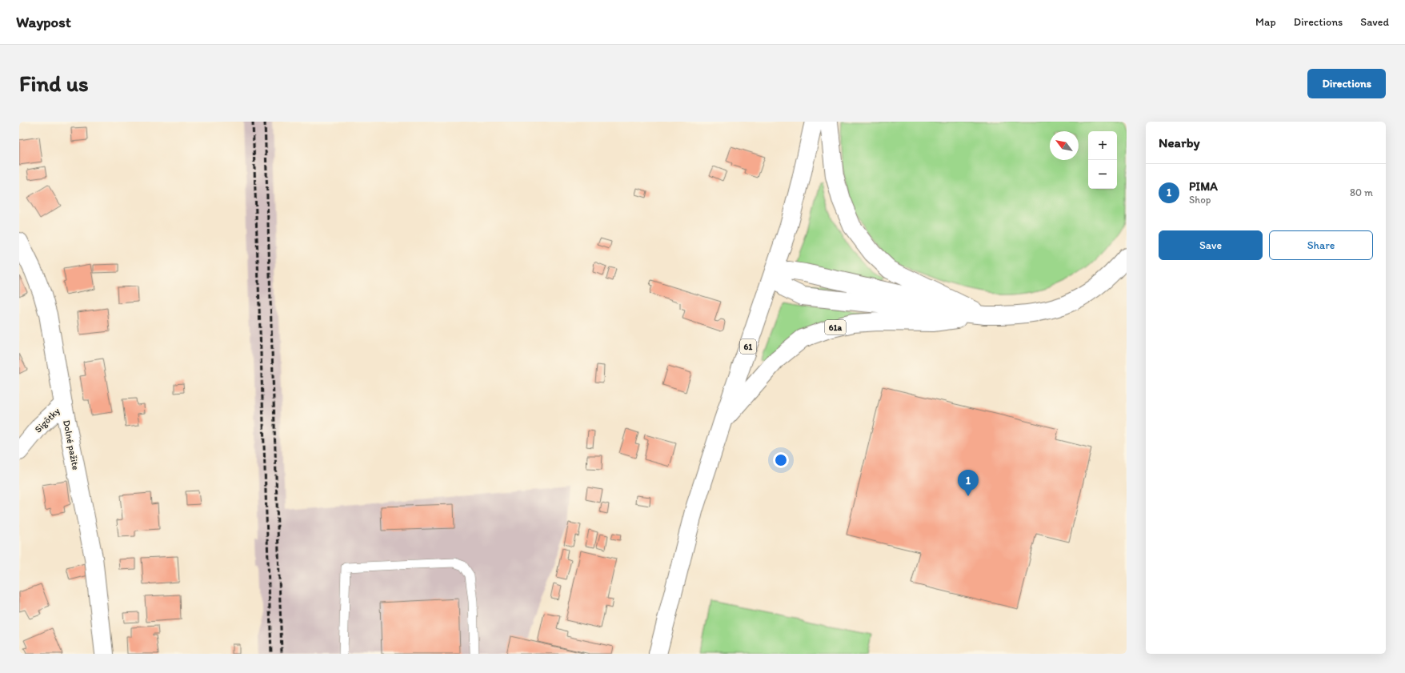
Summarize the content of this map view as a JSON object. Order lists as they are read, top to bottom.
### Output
{
  "streets": {
    "main road": [
      "61a",
      "61",
      "Sigôtky",
      "Dolné pažite"
    ]
  },
  "crossings": [
    ["61a", "61"],
    ["Sigôtky", "Dolné pažite"]
  ],
  "north": "top left",
  "page": {
    "header": "Waypost",
    "nav": ["Map", "Directions", "Saved"],
    "buttons": [
      "Directions",
      ["Save", "Share"]
    ],
    "title": "Find us",
    "heading": "Nearby",
    "map_buttons": ["+", "−"],
    "list": [
      {
        "mark": "1",
        "name": "PIMA",
        "note": "Shop",
        "value": "80 m"
      }
    ],
    "pins": "1"
  }
}
